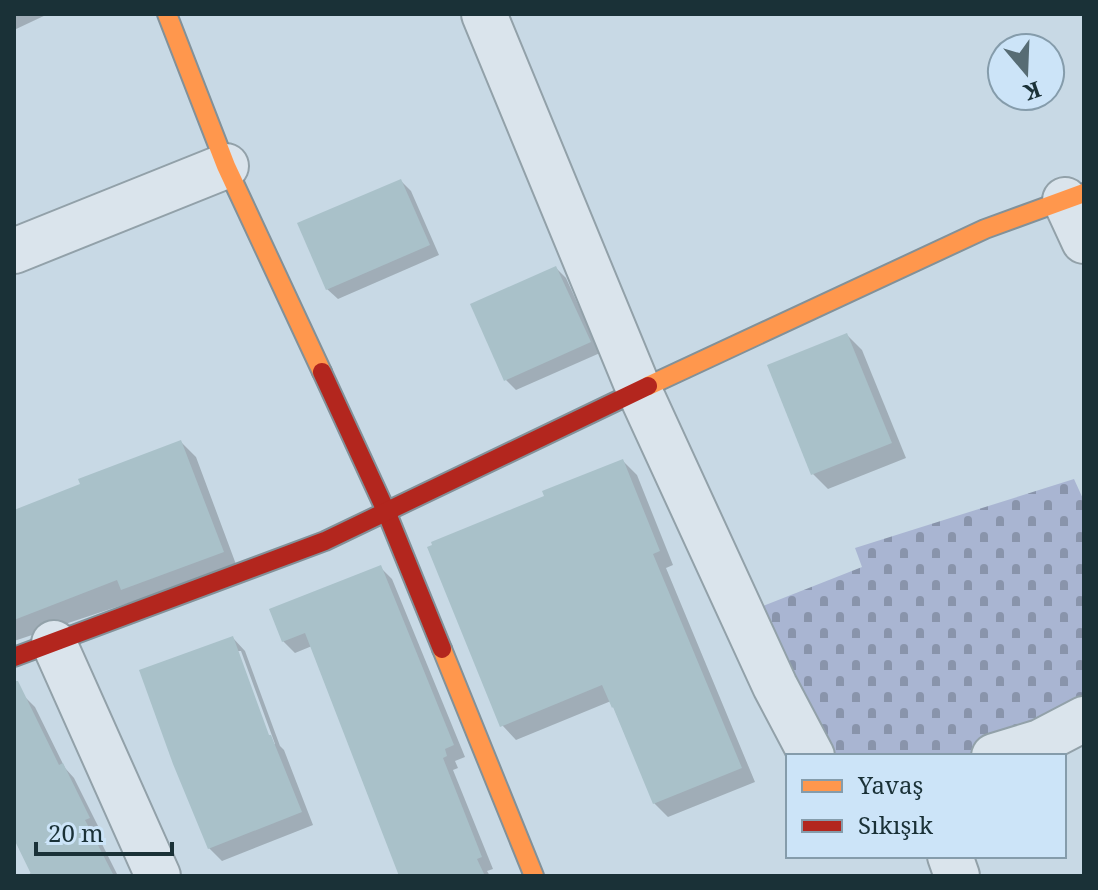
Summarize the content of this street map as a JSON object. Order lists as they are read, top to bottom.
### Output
{
  "legend": ["Yavaş", "Sıkışık"],
  "scale_bar": "20 m",
  "north": "bottom"
}
